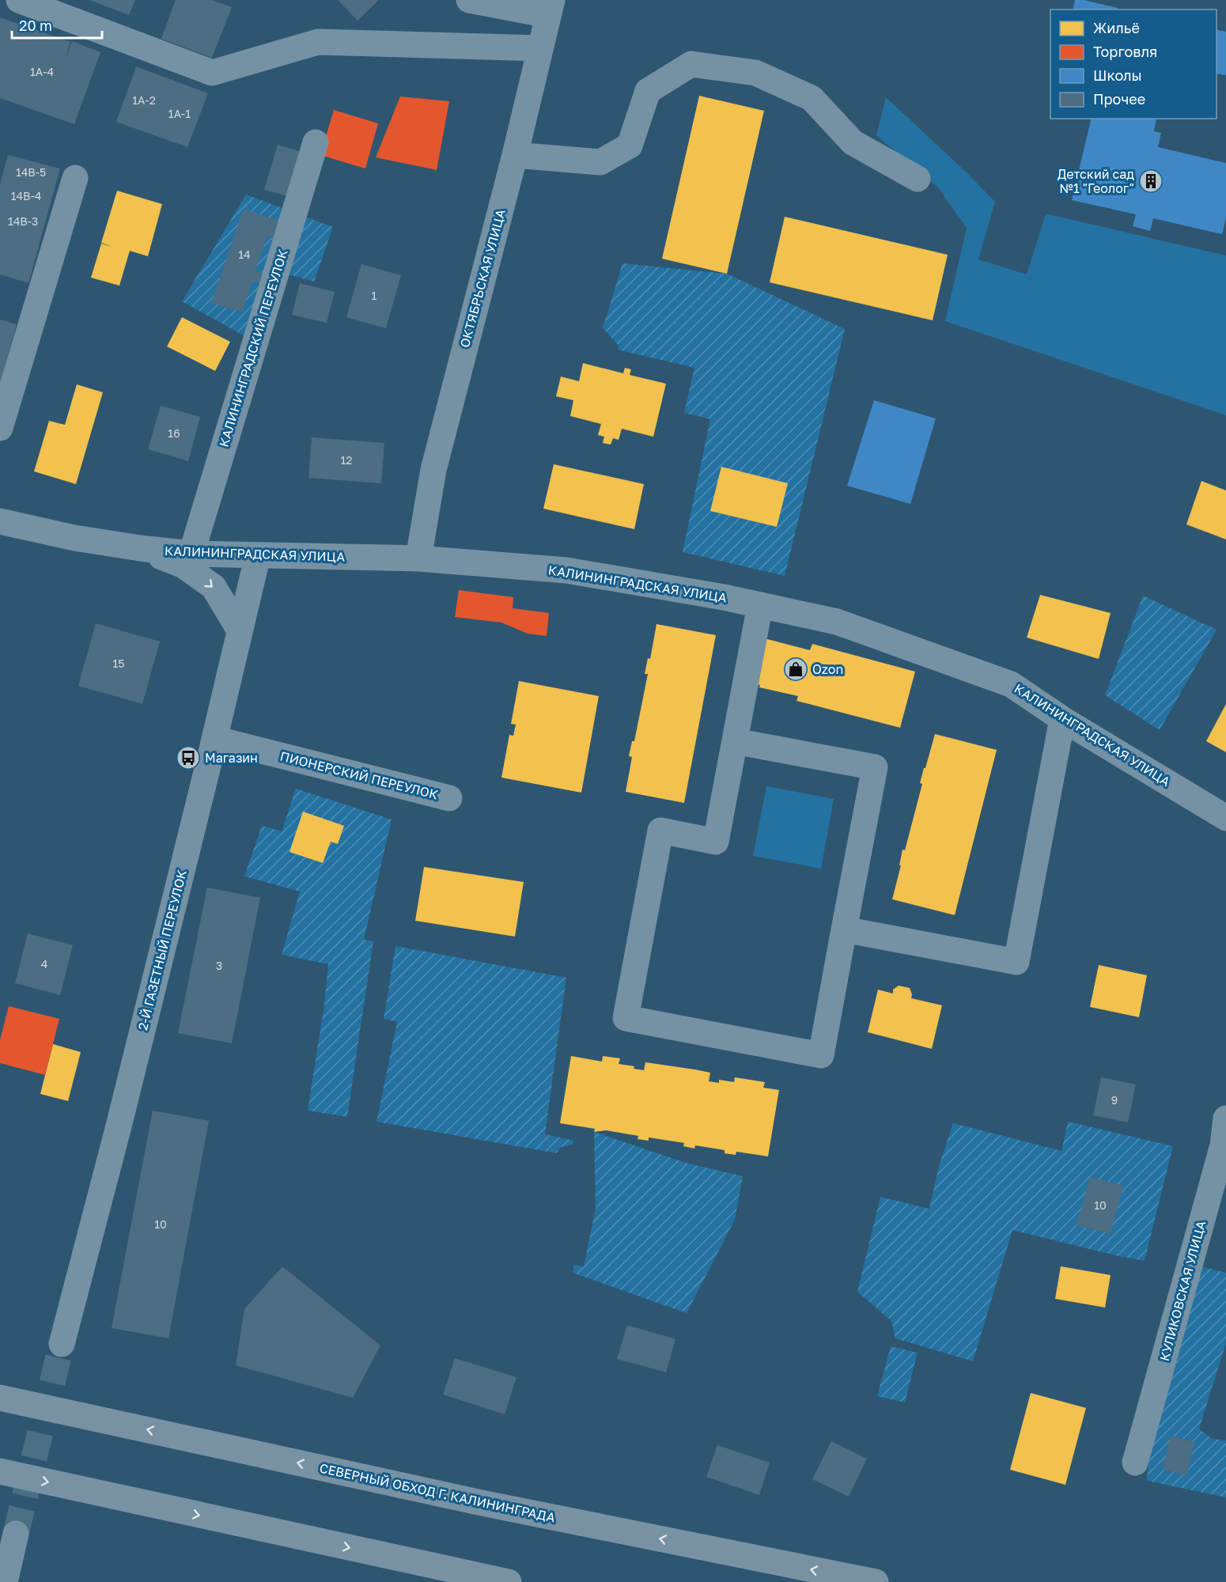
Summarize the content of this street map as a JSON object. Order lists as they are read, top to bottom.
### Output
{
  "streets": {
    "highway": ["СЕВЕРНЫЙ ОБХОД Г. КАЛИНИНГРАДА"],
    "street": [
      "ОКТЯБРЬСКАЯ УЛИЦА",
      "КАЛИНИНГРАДСКИЙ ПЕРЕУЛОК",
      "КАЛИНИНГРАДСКАЯ УЛИЦА",
      "ПИОНЕРСКИЙ ПЕРЕУЛОК",
      "2-Й ГАЗЕТНЫЙ ПЕРЕУЛОК",
      "КУЛИКОВСКАЯ УЛИЦА"
    ]
  },
  "crossings": [
    ["ОКТЯБРЬСКАЯ УЛИЦА", "КАЛИНИНГРАДСКАЯ УЛИЦА"],
    ["КАЛИНИНГРАДСКИЙ ПЕРЕУЛОК", "КАЛИНИНГРАДСКАЯ УЛИЦА"],
    ["КАЛИНИНГРАДСКАЯ УЛИЦА", "2-Й ГАЗЕТНЫЙ ПЕРЕУЛОК"],
    ["ПИОНЕРСКИЙ ПЕРЕУЛОК", "2-Й ГАЗЕТНЫЙ ПЕРЕУЛОК"]
  ],
  "places": {
    "building": ["Детский сад №1 \"Геолог\""],
    "shop": ["Ozon"],
    "bus stop": ["Магазин"]
  },
  "house_numbers": [
    "1А-4",
    "1А-2",
    "1А-1",
    "14В-5",
    "14В-4",
    "14В-3",
    "14",
    "1",
    "16",
    "12",
    "15",
    "4",
    "3",
    "9",
    "10",
    "10"
  ],
  "legend": [
    "Жильё",
    "Торговля",
    "Школы",
    "Прочее"
  ],
  "scale_bar": "20 m"
}
